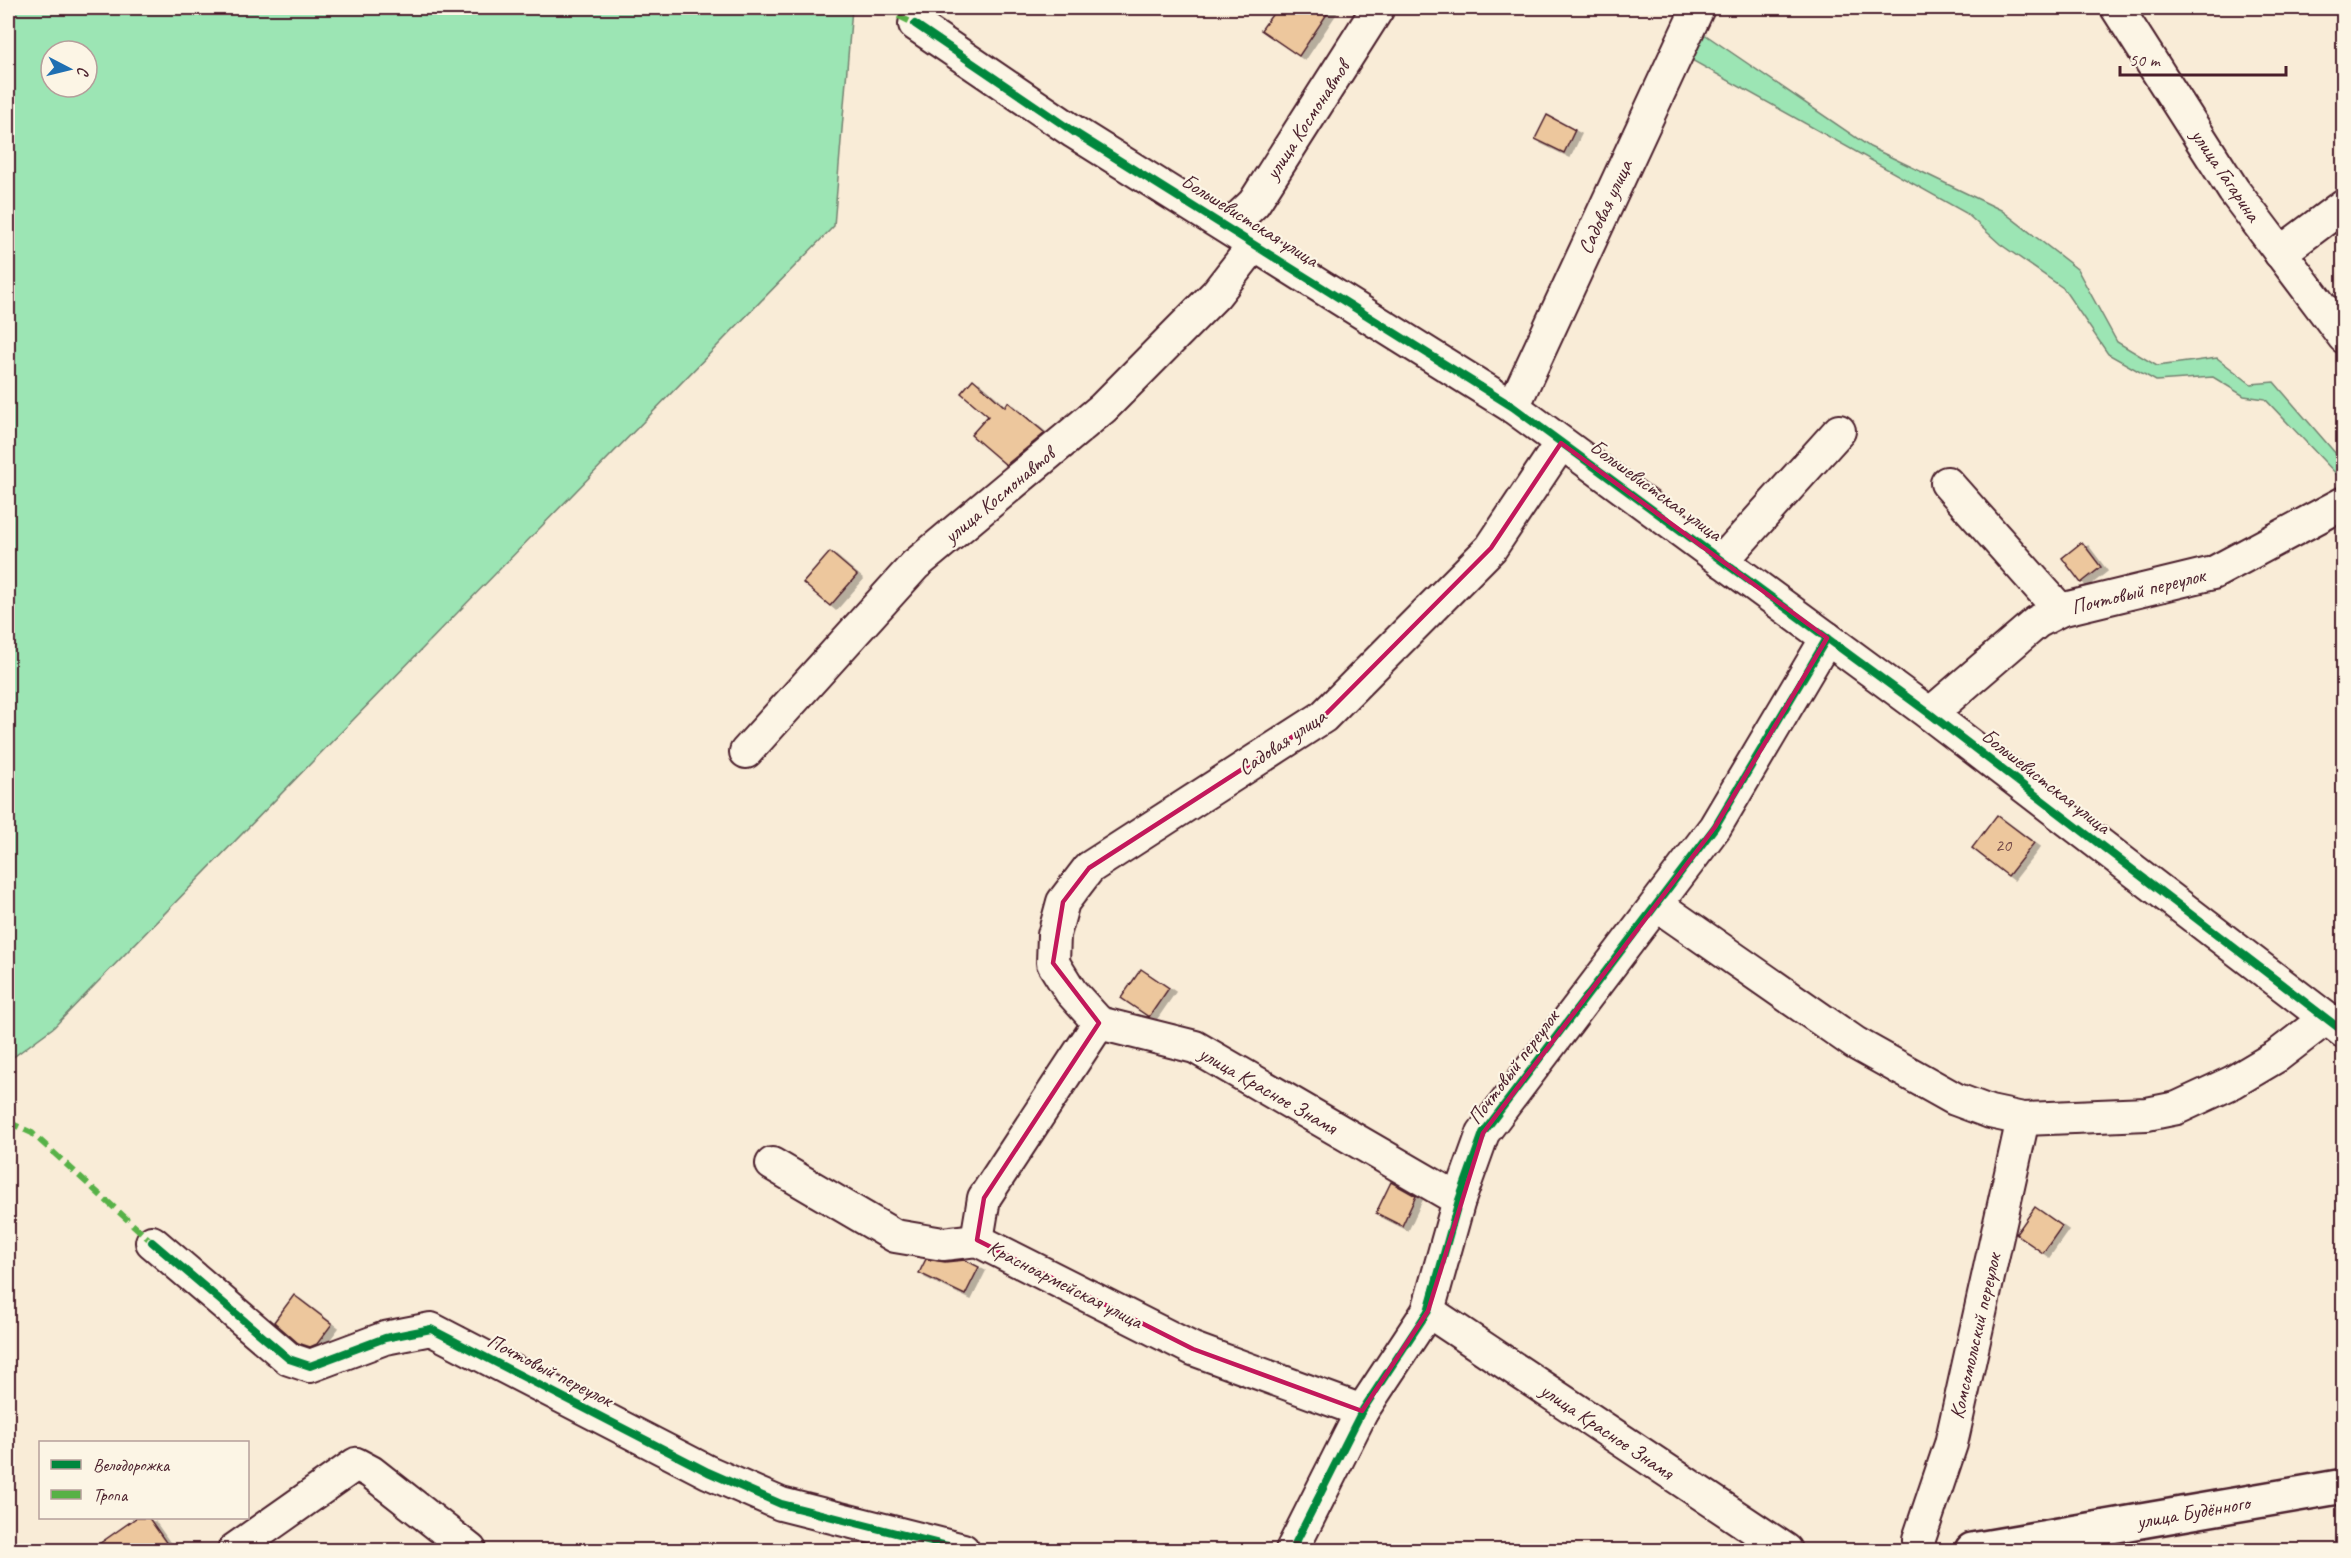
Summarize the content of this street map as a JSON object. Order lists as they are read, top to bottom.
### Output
{
  "streets": {
    "main road": ["улица Будённого"],
    "street": [
      "улица Космонавтов",
      "улица Гагарина",
      "Садовая улица",
      "Большевистская улица",
      "Почтовый переулок",
      "улица Красное Знамя",
      "Красноармейская улица",
      "Комсомольский переулок"
    ]
  },
  "crossings": [
    ["улица Космонавтов", "Большевистская улица"],
    ["Садовая улица", "Большевистская улица"],
    ["Садовая улица", "улица Красное Знамя"],
    ["Большевистская улица", "Почтовый переулок"],
    ["Почтовый переулок", "улица Красное Знамя"],
    ["Почтовый переулок", "Красноармейская улица"]
  ],
  "house_numbers": ["20"],
  "legend": ["Велодорожка", "Тропа"],
  "scale_bar": "50 m",
  "north": "right"
}
